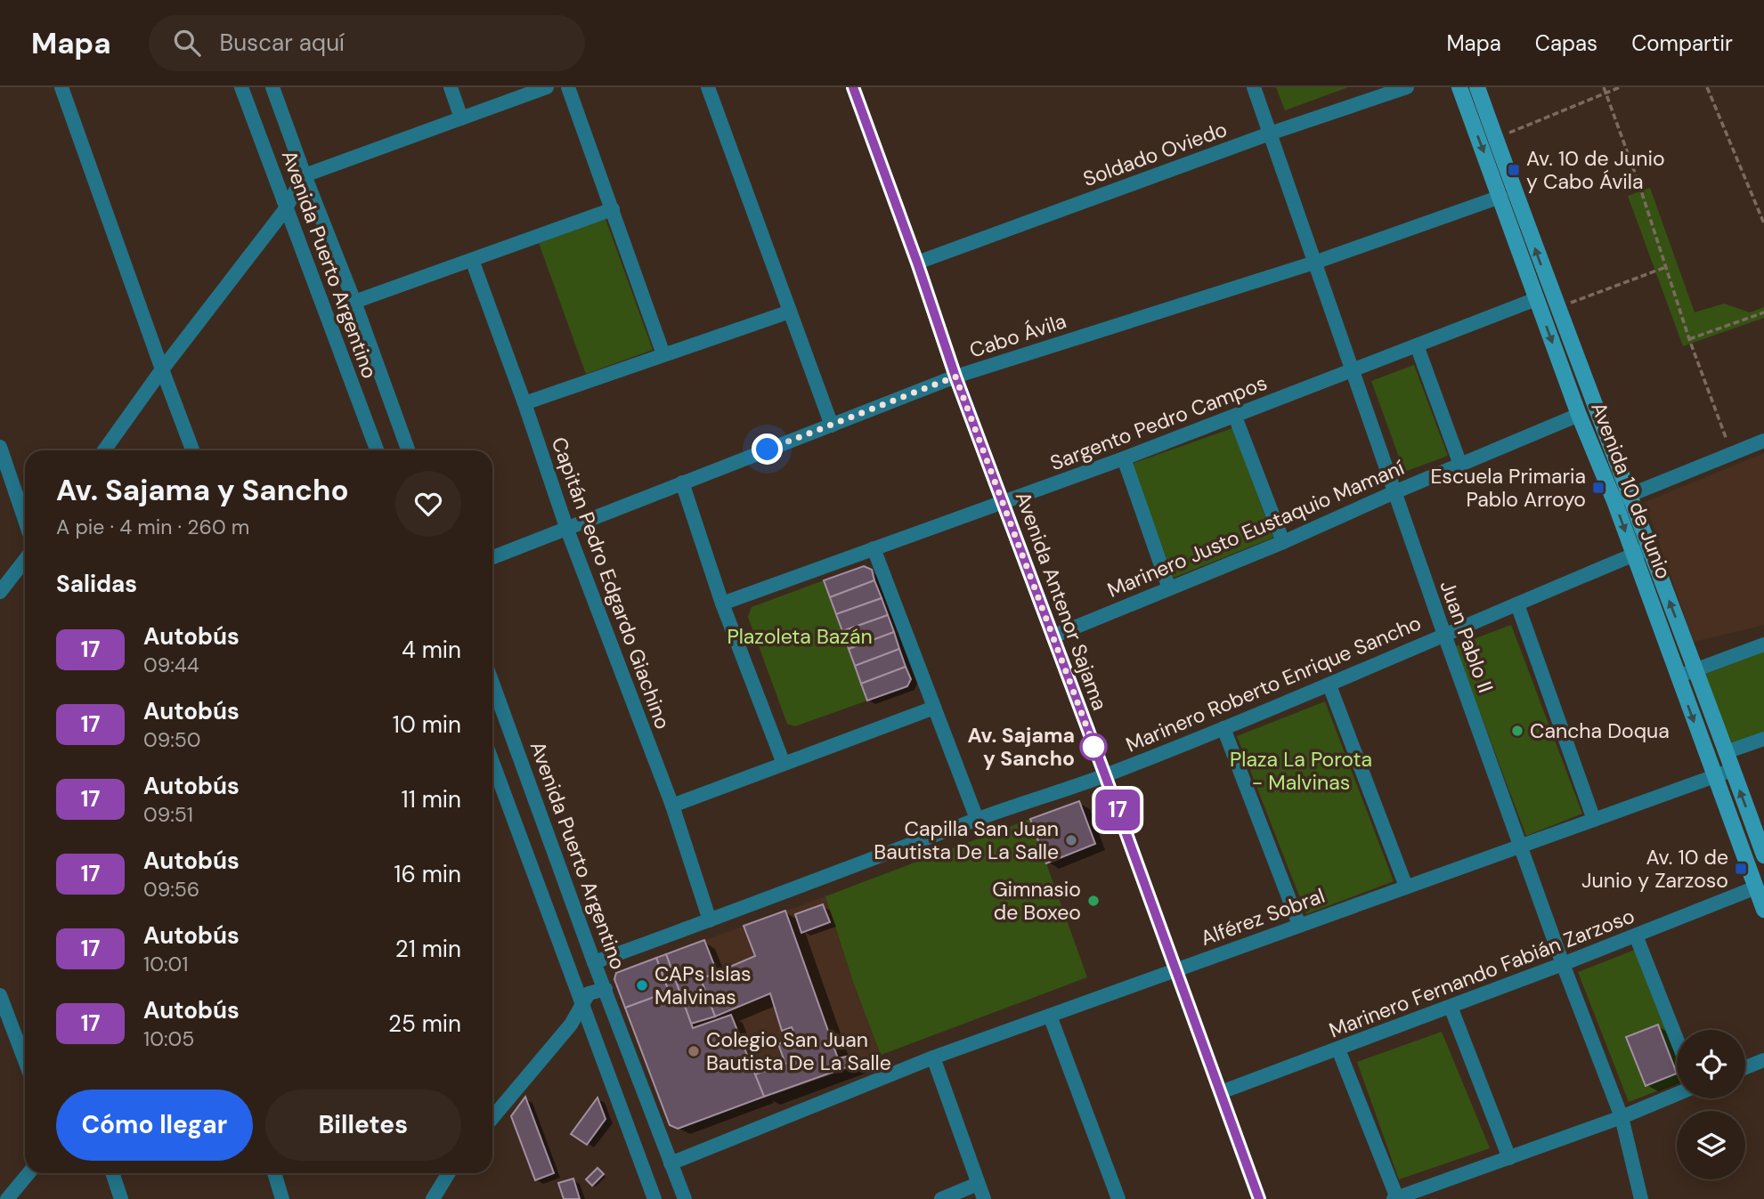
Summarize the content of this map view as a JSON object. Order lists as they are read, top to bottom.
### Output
{
  "streets": {
    "street": [
      "Soldado Oviedo",
      "Avenida Puerto Argentino",
      "Cabo Ávila",
      "Sargento Pedro Campos",
      "Avenida 10 de Junio",
      "Marinero Justo Eustaquio Mamaní",
      "Capitán Pedro Edgardo Giachino",
      "Avenida Antenor Sajama",
      "Juan Pablo II",
      "Marinero Roberto Enrique Sancho",
      "Alférez Sobral",
      "Marinero Fernando Fabián Zarzoso"
    ]
  },
  "crossings": [
    ["Soldado Oviedo", "Avenida Antenor Sajama"],
    ["Soldado Oviedo", "Juan Pablo II"],
    ["Avenida Puerto Argentino", "Marinero Roberto Enrique Sancho"],
    ["Avenida Puerto Argentino", "Alférez Sobral"],
    ["Cabo Ávila", "Avenida 10 de Junio"],
    ["Cabo Ávila", "Capitán Pedro Edgardo Giachino"],
    ["Cabo Ávila", "Avenida Antenor Sajama"],
    ["Cabo Ávila", "Juan Pablo II"],
    ["Sargento Pedro Campos", "Avenida 10 de Junio"],
    ["Sargento Pedro Campos", "Avenida Antenor Sajama"],
    ["Sargento Pedro Campos", "Juan Pablo II"],
    ["Avenida 10 de Junio", "Marinero Justo Eustaquio Mamaní"],
    ["Avenida 10 de Junio", "Marinero Roberto Enrique Sancho"],
    ["Avenida 10 de Junio", "Alférez Sobral"],
    ["Avenida 10 de Junio", "Marinero Fernando Fabián Zarzoso"],
    ["Marinero Justo Eustaquio Mamaní", "Avenida Antenor Sajama"],
    ["Marinero Justo Eustaquio Mamaní", "Juan Pablo II"],
    ["Capitán Pedro Edgardo Giachino", "Marinero Roberto Enrique Sancho"],
    ["Avenida Antenor Sajama", "Marinero Roberto Enrique Sancho"],
    ["Avenida Antenor Sajama", "Alférez Sobral"],
    ["Avenida Antenor Sajama", "Marinero Fernando Fabián Zarzoso"],
    ["Juan Pablo II", "Marinero Roberto Enrique Sancho"],
    ["Juan Pablo II", "Alférez Sobral"],
    ["Juan Pablo II", "Marinero Fernando Fabián Zarzoso"]
  ],
  "parks": ["Plazoleta Bazán", "Plaza La Porota - Malvinas"],
  "places": {
    "transit": ["Av. 10 de Junio y Cabo Ávila", "Escuela Primaria Pablo Arroyo", "Av. 10 de Junio y Zarzoso"],
    "other": [
      "Cancha Doqua",
      "Av. Sajama y Sancho",
      "Capilla San Juan Bautista De La Salle",
      "Gimnasio de Boxeo",
      "CAPs Islas Malvinas",
      "Colegio San Juan Bautista De La Salle"
    ]
  },
  "lines": ["bus line 17"],
  "page": {
    "header": "Mapa",
    "search": "Buscar aquí",
    "nav": ["Mapa", "Capas", "Compartir"],
    "on_map": "17",
    "heading": [
      ["Av. Sajama y Sancho", "A pie · 4 min · 260 m"],
      "Salidas"
    ],
    "list": [
      {
        "mark": "17",
        "name": "Autobús",
        "note": "09:44",
        "value": "4 min"
      },
      {
        "mark": "17",
        "name": "Autobús",
        "note": "09:50",
        "value": "10 min"
      },
      {
        "mark": "17",
        "name": "Autobús",
        "note": "09:51",
        "value": "11 min"
      },
      {
        "mark": "17",
        "name": "Autobús",
        "note": "09:56",
        "value": "16 min"
      },
      {
        "mark": "17",
        "name": "Autobús",
        "note": "10:01",
        "value": "21 min"
      },
      {
        "mark": "17",
        "name": "Autobús",
        "note": "10:05",
        "value": "25 min"
      }
    ],
    "buttons": ["Cómo llegar", "Billetes"]
  }
}
